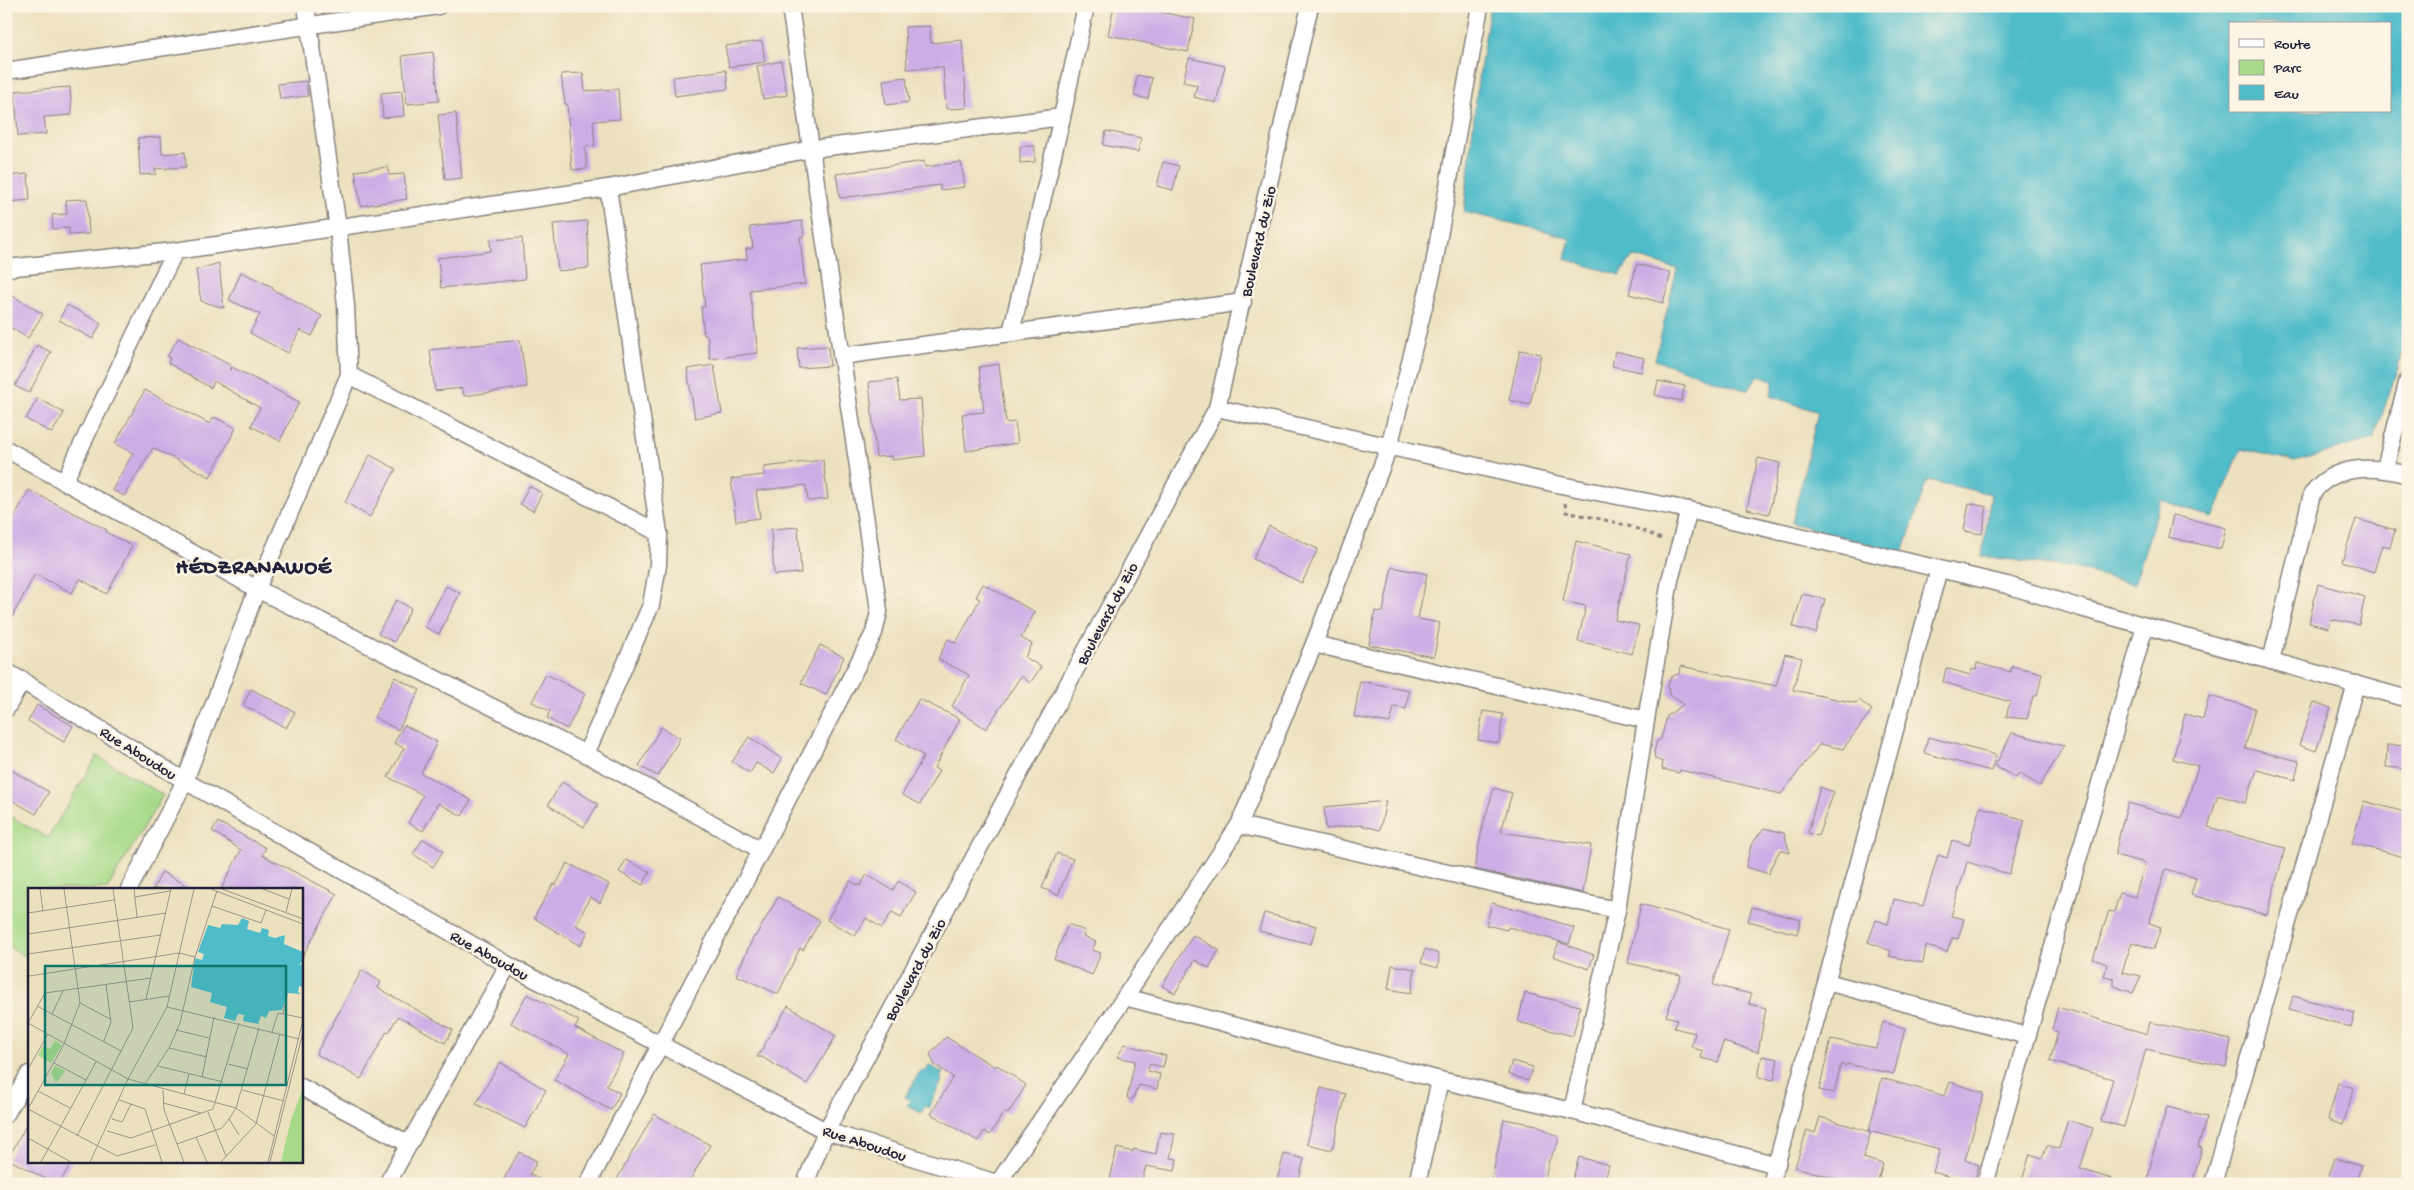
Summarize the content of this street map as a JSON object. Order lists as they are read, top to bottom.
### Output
{
  "streets": {
    "street": ["Boulevard du Zio", "Rue Aboudou"]
  },
  "crossings": [
    ["Boulevard du Zio", "Rue Aboudou"]
  ],
  "districts": ["HÉDZRANAWOÉ"],
  "legend": ["Route", "Parc", "Eau"]
}
